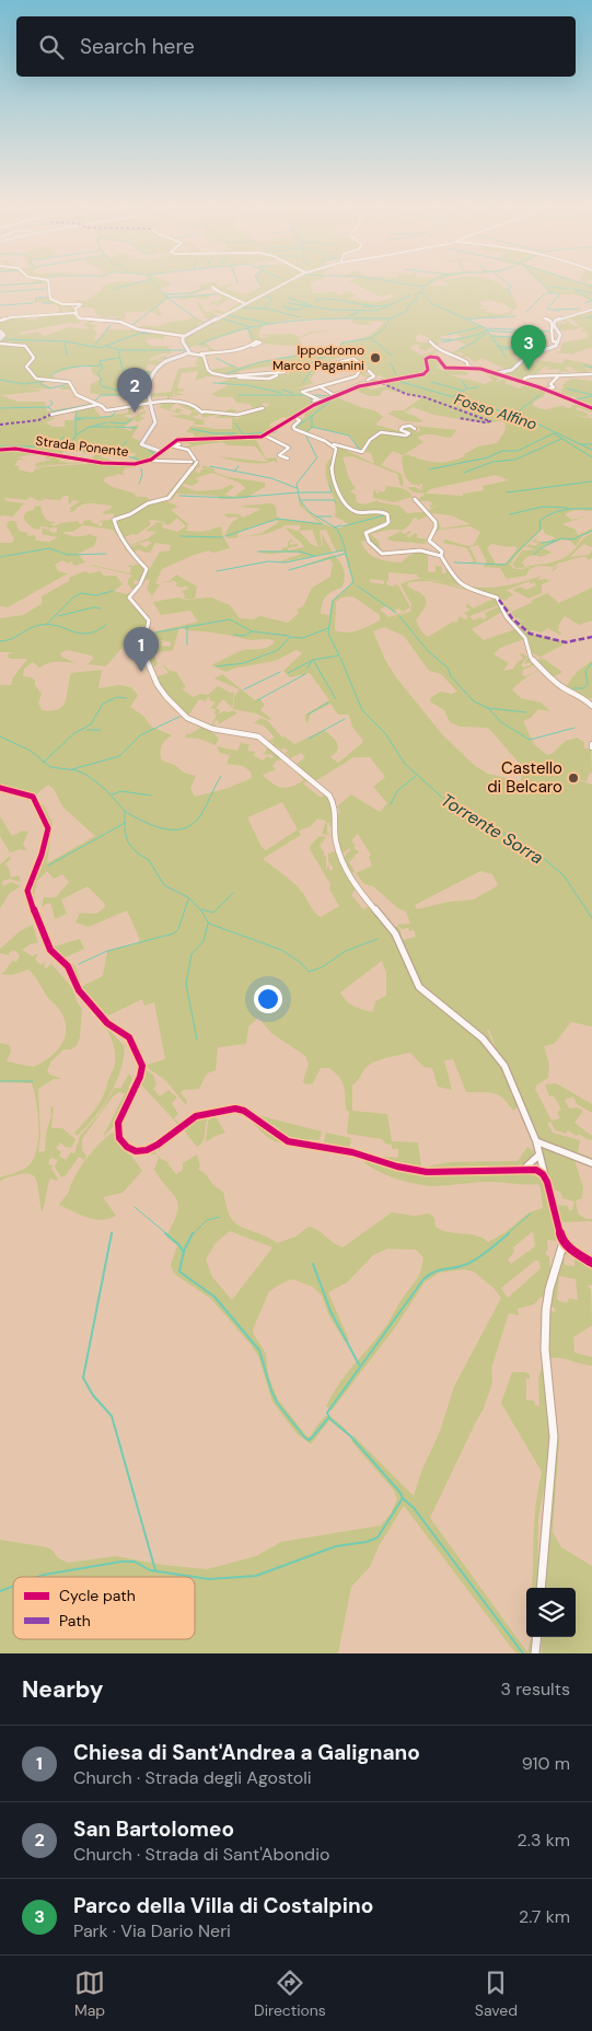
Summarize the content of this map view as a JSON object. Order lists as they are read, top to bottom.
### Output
{
  "streets": {
    "main road": ["Strada Ponente"]
  },
  "water": ["Fosso Alfino", "Torrente Sorra"],
  "places": ["Ippodromo Marco Paganini", "Castello di Belcaro"],
  "legend": ["Cycle path", "Path"],
  "page": {
    "search": "Search here",
    "pins": ["3", "2", "1"],
    "heading": ["Nearby", "3 results"],
    "list": [
      {
        "mark": "1",
        "name": "Chiesa di Sant'Andrea a Galignano",
        "note": "Church · Strada degli Agostoli",
        "value": "910 m"
      },
      {
        "mark": "2",
        "name": "San Bartolomeo",
        "note": "Church · Strada di Sant'Abondio",
        "value": "2.3 km"
      },
      {
        "mark": "3",
        "name": "Parco della Villa di Costalpino",
        "note": "Park · Via Dario Neri",
        "value": "2.7 km"
      }
    ],
    "nav": ["Map", "Directions", "Saved"]
  }
}
